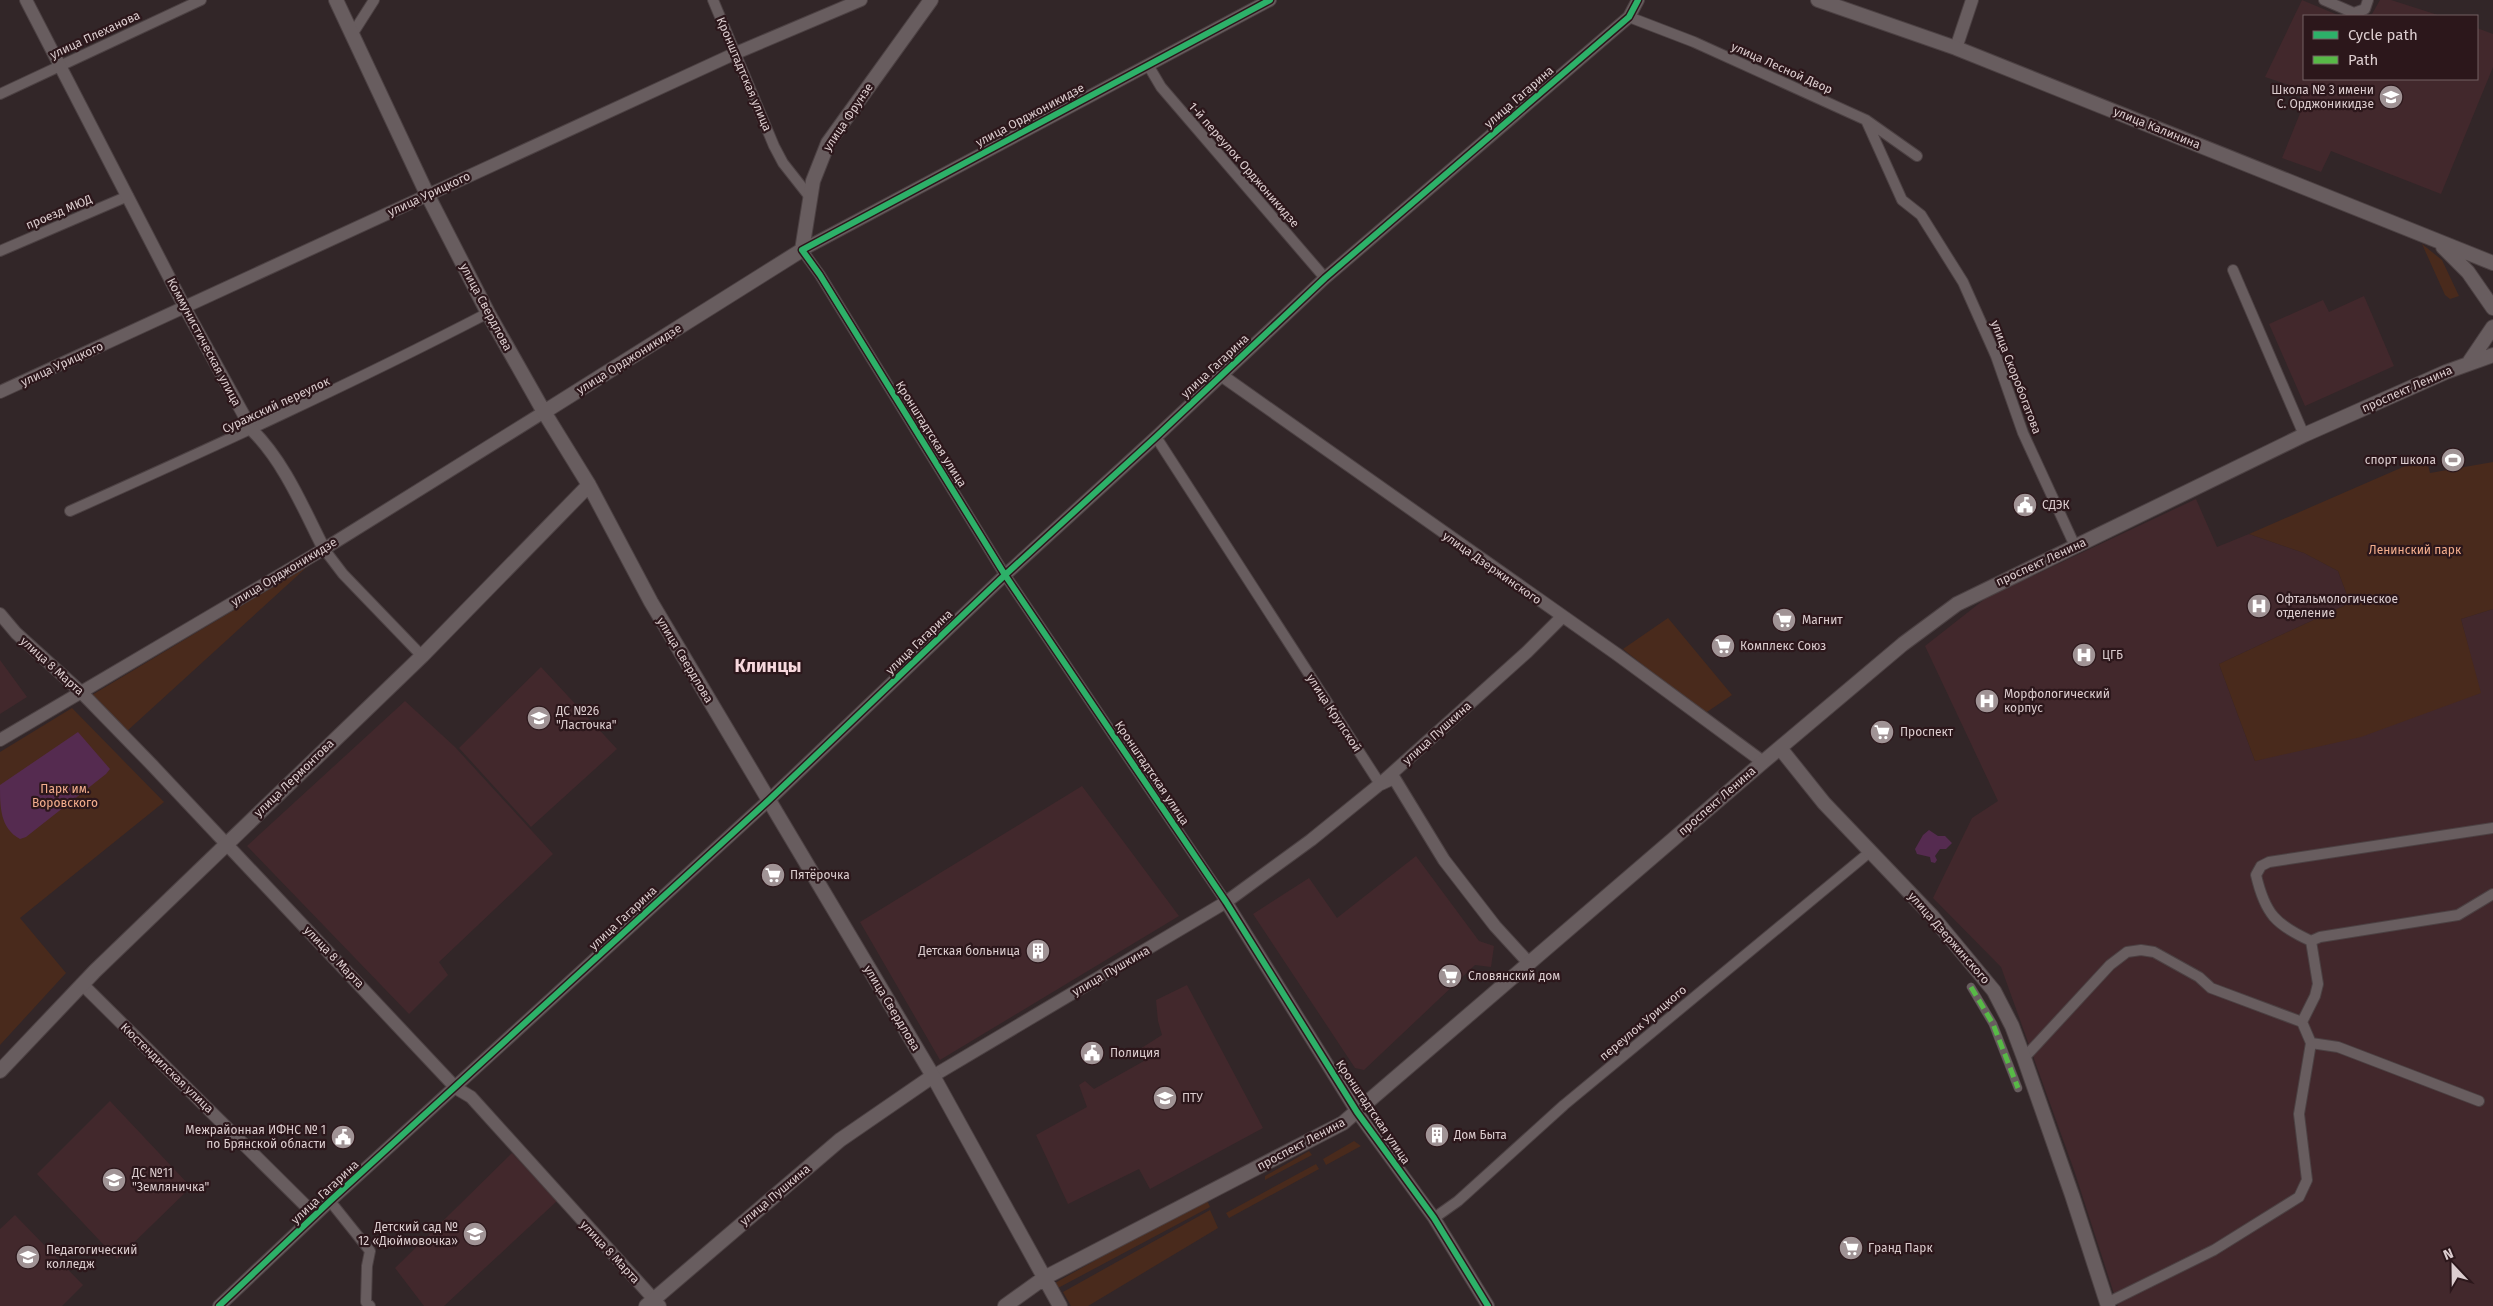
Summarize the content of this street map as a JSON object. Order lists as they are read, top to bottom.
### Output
{
  "streets": {
    "main road": [
      "улица Орджоникидзе",
      "улица Фрунзе",
      "улица Калинина",
      "улица Свердлова",
      "проспект Ленина",
      "улица Дзержинского",
      "улица Пушкина",
      "улица Лермонтова"
    ],
    "street": [
      "улица Плеханова",
      "улица Лесной Двор",
      "Кронштадтская улица",
      "улица Гагарина",
      "1-й переулок Орджоникидзе",
      "улица Урицкого",
      "проезд МЮД",
      "Коммунистическая улица",
      "улица Скоробогатова",
      "Суражский переулок",
      "улица 8 Марта",
      "улица Крупской",
      "переулок Урицкого",
      "Кюстендилская улица"
    ]
  },
  "crossings": [
    ["улица Плеханова", "Коммунистическая улица"],
    ["улица Лесной Двор", "улица Гагарина"],
    ["улица Лесной Двор", "улица Скоробогатова"],
    ["Кронштадтская улица", "улица Гагарина"],
    ["Кронштадтская улица", "улица Орджоникидзе"],
    ["Кронштадтская улица", "улица Фрунзе"],
    ["Кронштадтская улица", "улица Урицкого"],
    ["Кронштадтская улица", "проспект Ленина"],
    ["Кронштадтская улица", "улица Пушкина"],
    ["Кронштадтская улица", "переулок Урицкого"],
    ["улица Гагарина", "1-й переулок Орджоникидзе"],
    ["улица Гагарина", "улица Свердлова"],
    ["улица Гагарина", "улица Дзержинского"],
    ["улица Гагарина", "улица 8 Марта"],
    ["улица Гагарина", "улица Крупской"],
    ["улица Гагарина", "Кюстендилская улица"],
    ["улица Орджоникидзе", "улица Фрунзе"],
    ["улица Орджоникидзе", "1-й переулок Орджоникидзе"],
    ["улица Орджоникидзе", "улица Свердлова"],
    ["улица Орджоникидзе", "Коммунистическая улица"],
    ["улица Орджоникидзе", "улица 8 Марта"],
    ["улица Урицкого", "улица Свердлова"],
    ["улица Урицкого", "Коммунистическая улица"],
    ["проезд МЮД", "Коммунистическая улица"],
    ["улица Свердлова", "проспект Ленина"],
    ["улица Свердлова", "Суражский переулок"],
    ["улица Свердлова", "улица Пушкина"],
    ["улица Свердлова", "улица Лермонтова"],
    ["Коммунистическая улица", "Суражский переулок"],
    ["Коммунистическая улица", "улица Лермонтова"],
    ["улица Скоробогатова", "проспект Ленина"],
    ["проспект Ленина", "улица Дзержинского"],
    ["улица Дзержинского", "улица Пушкина"],
    ["улица Дзержинского", "переулок Урицкого"],
    ["улица 8 Марта", "улица Пушкина"],
    ["улица 8 Марта", "улица Лермонтова"],
    ["улица Крупской", "улица Пушкина"],
    ["улица Лермонтова", "Кюстендилская улица"]
  ],
  "districts": ["Клинцы"],
  "parks": ["Ленинский парк", "Парк им. Воровского"],
  "places": {
    "school or university": [
      "Школа № 3 имени С. Орджоникидзе",
      "ДС №26 \"Ласточка\"",
      "ПТУ",
      "ДС №11 \"Земляничка\"",
      "Детский сад № 12 «Дюймовочка»",
      "Педагогический колледж"
    ],
    "sports": ["спорт школа"],
    "public building": ["СДЭК", "Полиция", "Межрайонная ИФНС № 1 по Брянской области"],
    "hospital": ["Офтальмологическое отделение", "ЦГБ", "Морфологический корпус"],
    "supermarket": [
      "Магнит",
      "Комплекс Союз",
      "Проспект",
      "Пятёрочка",
      "Словянский дом",
      "Гранд Парк"
    ],
    "building": ["Детская больница", "Дом Быта"]
  },
  "legend": ["Cycle path", "Path"],
  "north": "top"
}
